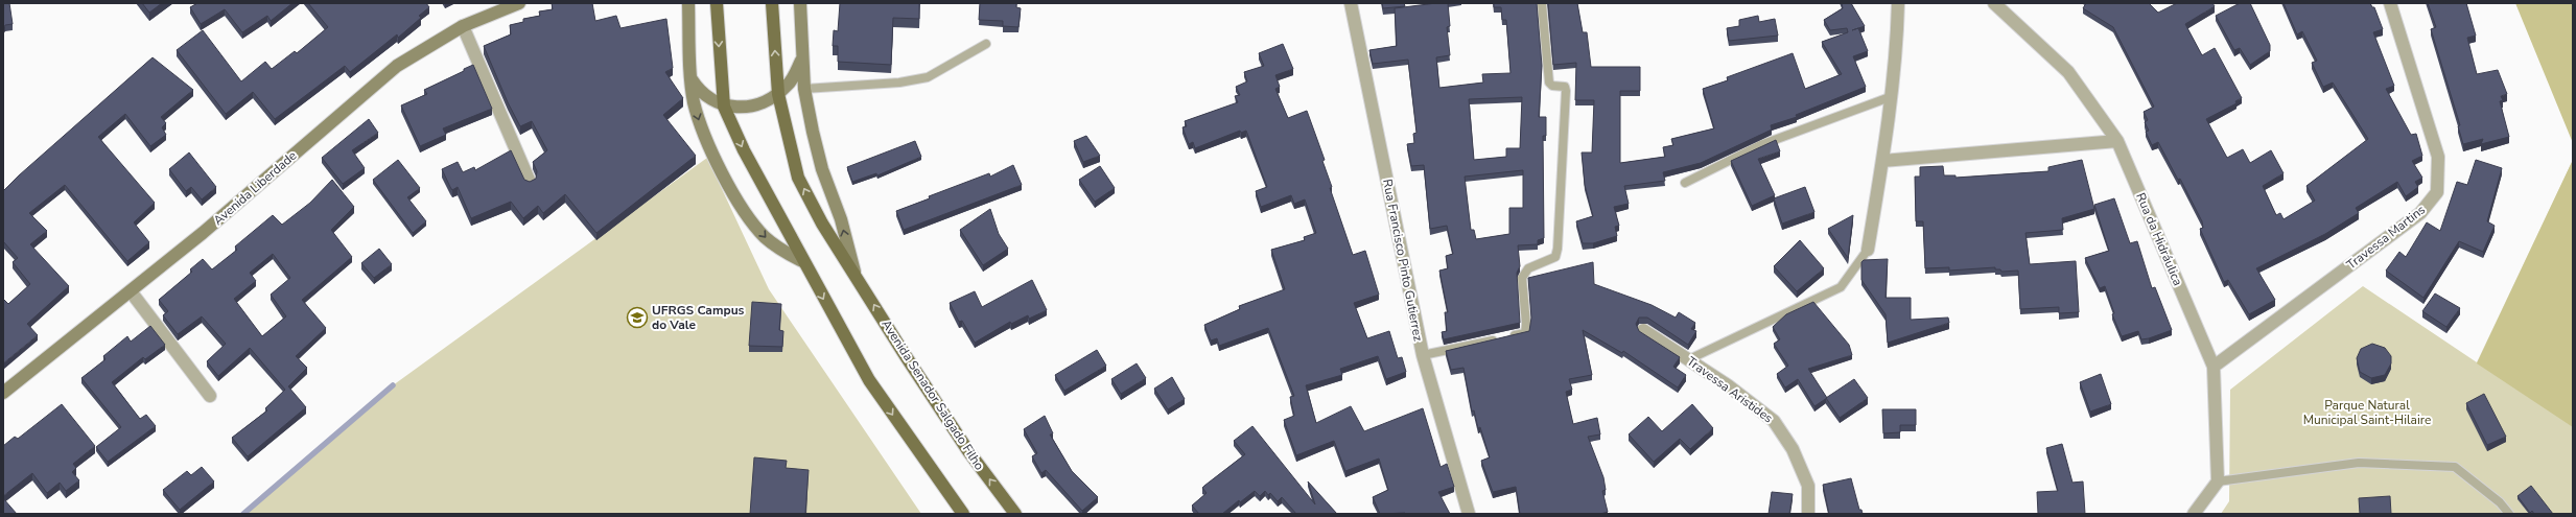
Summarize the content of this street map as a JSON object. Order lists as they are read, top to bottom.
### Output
{
  "streets": {
    "main road": ["Avenida Liberdade", "Avenida Senador Salgado Filho"],
    "street": [
      "Travessa Martins",
      "Rua da Hidráulica",
      "Rua Francisco Pinto Gutierrez",
      "Travessa Aristides"
    ]
  },
  "crossings": [
    ["Travessa Martins", "Rua da Hidráulica"]
  ],
  "parks": ["Parque Natural Municipal Saint-Hilaire"],
  "places": {
    "school or university": ["UFRGS Campus do Vale"]
  }
}
